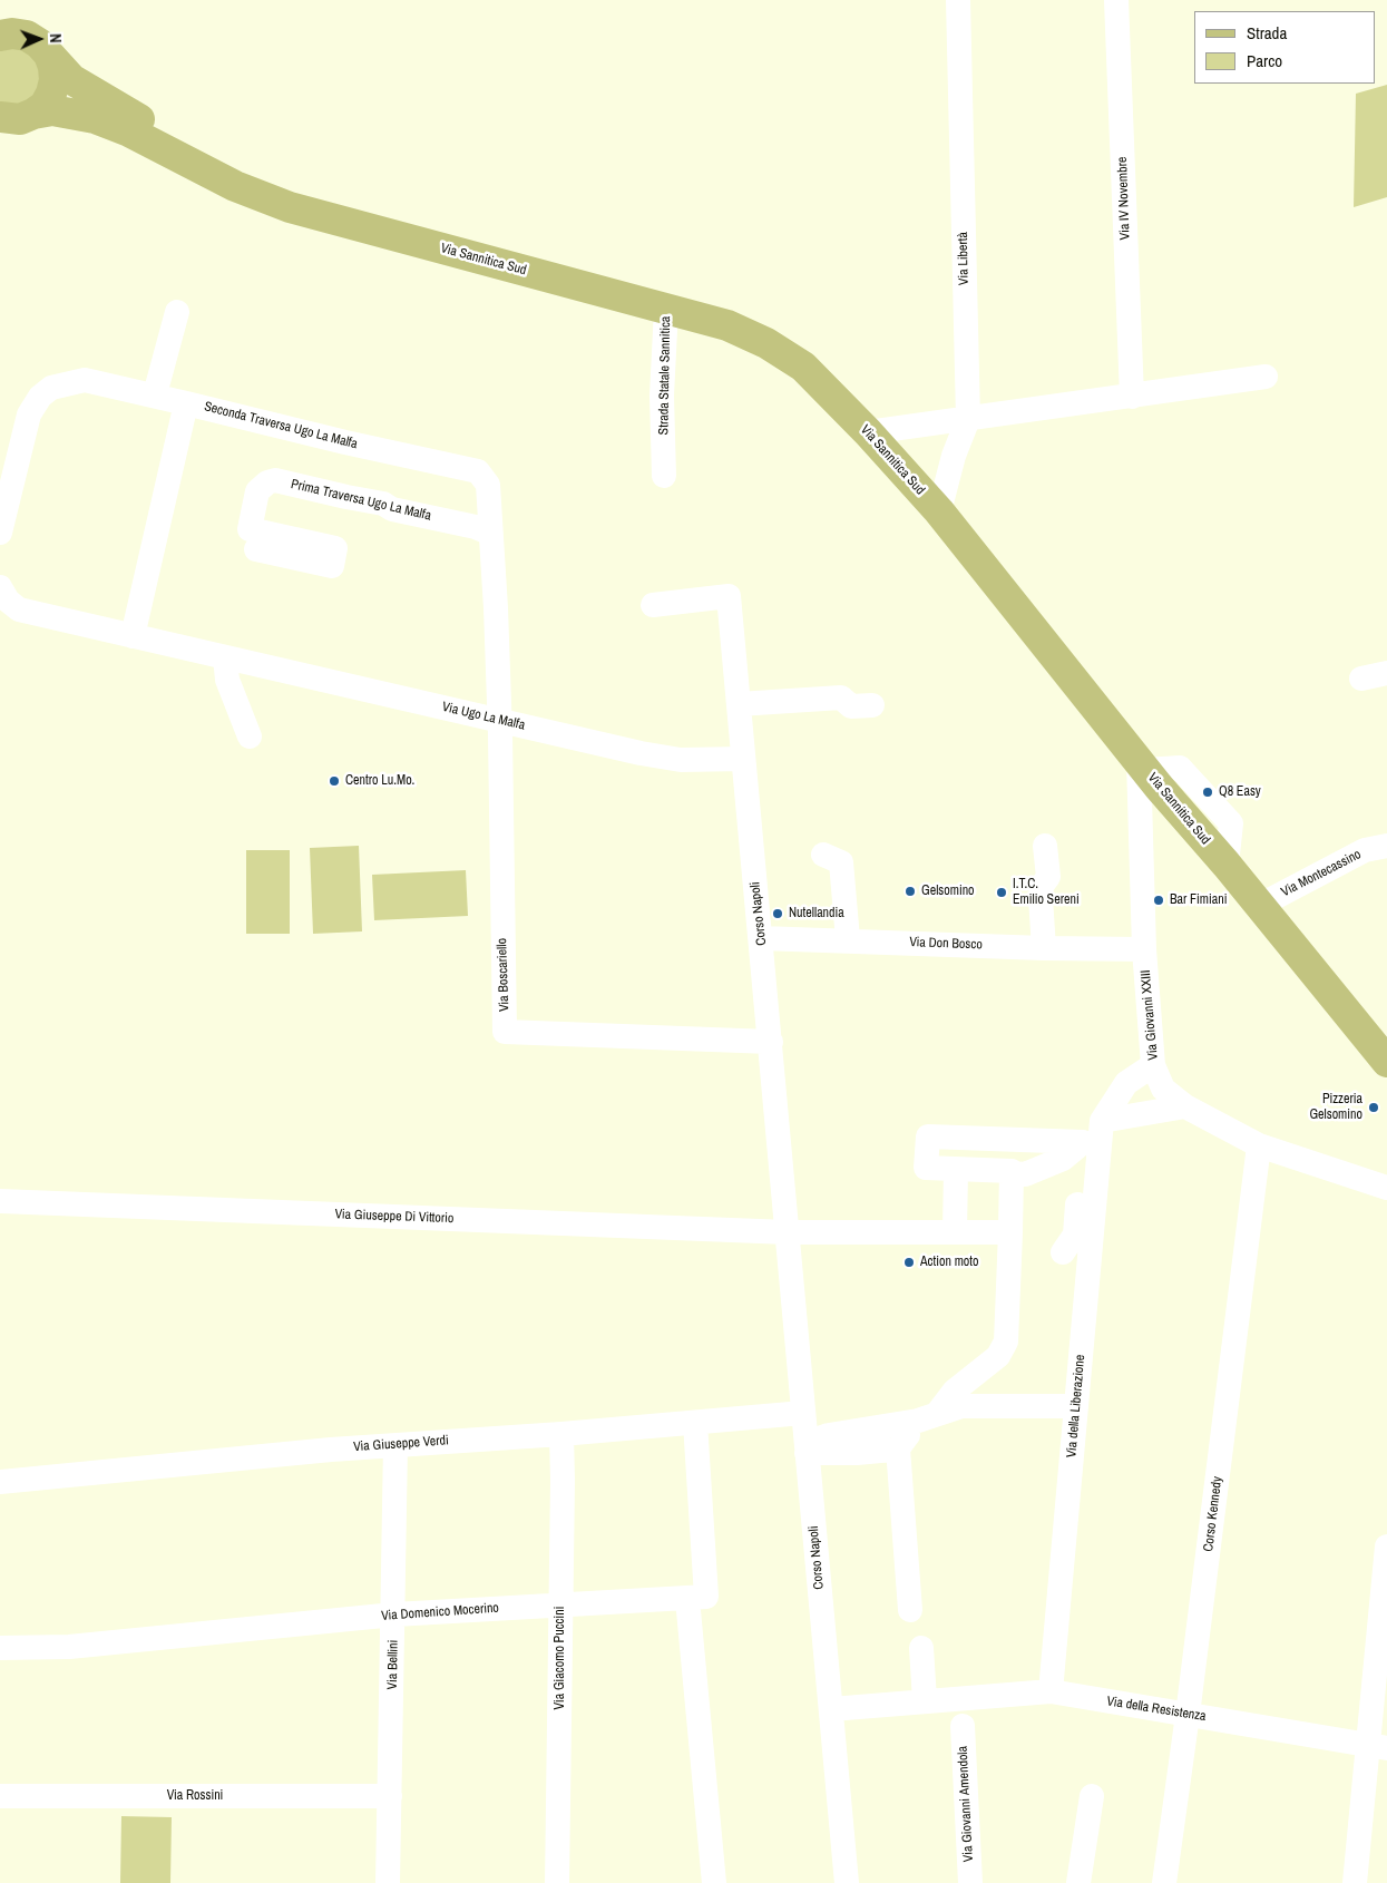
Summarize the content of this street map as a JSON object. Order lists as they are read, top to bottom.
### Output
{
  "streets": {
    "main road": ["Via Sannitica Sud"],
    "street": [
      "Via IV Novembre",
      "Via Libertà",
      "Strada Statale Sannitica",
      "Seconda Traversa Ugo La Malfa",
      "Prima Traversa Ugo La Malfa",
      "Via Ugo La Malfa",
      "Via Montecassino",
      "Corso Napoli",
      "Via Don Bosco",
      "Via Boscariello",
      "Via Giovanni XXIII",
      "Via Giuseppe Di Vittorio",
      "Via della Liberazione",
      "Via Giuseppe Verdi",
      "Corso Kennedy",
      "Via Domenico Mocerino",
      "Via Giacomo Puccini",
      "Via Bellini",
      "Via della Resistenza",
      "Via Rossini",
      "Via Giovanni Amendola"
    ]
  },
  "crossings": [
    ["Via Libertà", "Via Sannitica Sud"],
    ["Via Sannitica Sud", "Strada Statale Sannitica"],
    ["Via Sannitica Sud", "Via Montecassino"],
    ["Via Sannitica Sud", "Via Giovanni XXIII"],
    ["Seconda Traversa Ugo La Malfa", "Prima Traversa Ugo La Malfa"],
    ["Seconda Traversa Ugo La Malfa", "Via Ugo La Malfa"],
    ["Via Ugo La Malfa", "Corso Napoli"],
    ["Via Ugo La Malfa", "Via Boscariello"],
    ["Corso Napoli", "Via Don Bosco"],
    ["Corso Napoli", "Via Boscariello"],
    ["Corso Napoli", "Via Giuseppe Di Vittorio"],
    ["Corso Napoli", "Via Giuseppe Verdi"],
    ["Corso Napoli", "Via della Resistenza"],
    ["Via Don Bosco", "Via Giovanni XXIII"],
    ["Via Giovanni XXIII", "Via della Liberazione"],
    ["Via Giovanni XXIII", "Corso Kennedy"],
    ["Via della Liberazione", "Via della Resistenza"],
    ["Via Giuseppe Verdi", "Via Domenico Mocerino"],
    ["Via Giuseppe Verdi", "Via Giacomo Puccini"],
    ["Via Giuseppe Verdi", "Via Bellini"],
    ["Corso Kennedy", "Via della Resistenza"],
    ["Via Domenico Mocerino", "Via Giacomo Puccini"],
    ["Via Domenico Mocerino", "Via Bellini"],
    ["Via Bellini", "Via Rossini"]
  ],
  "places": [
    "Centro Lu.Mo.",
    "Q8 Easy",
    "Gelsomino",
    "I.T.C. Emilio Sereni",
    "Bar Fimiani",
    "Nutellandia",
    "Pizzeria Gelsomino",
    "Action moto"
  ],
  "legend": ["Strada", "Parco"],
  "north": "right"
}
